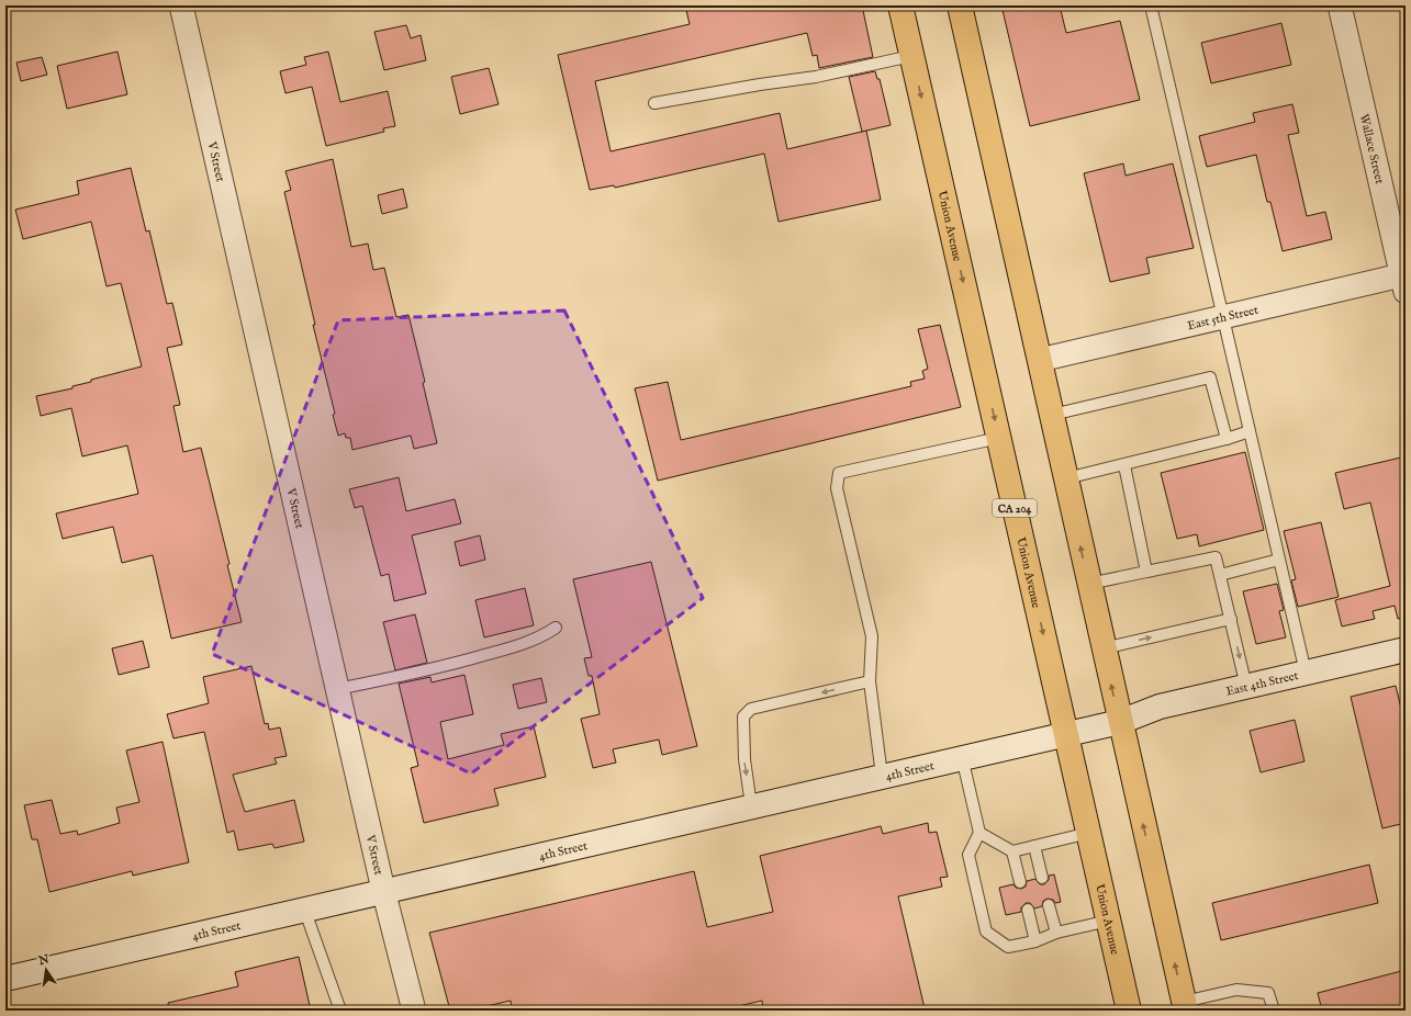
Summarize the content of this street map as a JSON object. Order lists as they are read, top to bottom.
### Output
{
  "streets": {
    "highway": ["Union Avenue", "CA 204"],
    "street": [
      "Wallace Street",
      "V Street",
      "East 5th Street",
      "East 4th Street",
      "4th Street"
    ]
  },
  "crossings": [
    ["Wallace Street", "East 5th Street"],
    ["V Street", "4th Street"],
    ["Union Avenue", "4th Street"],
    ["East 4th Street", "4th Street"]
  ],
  "north": "top"
}
